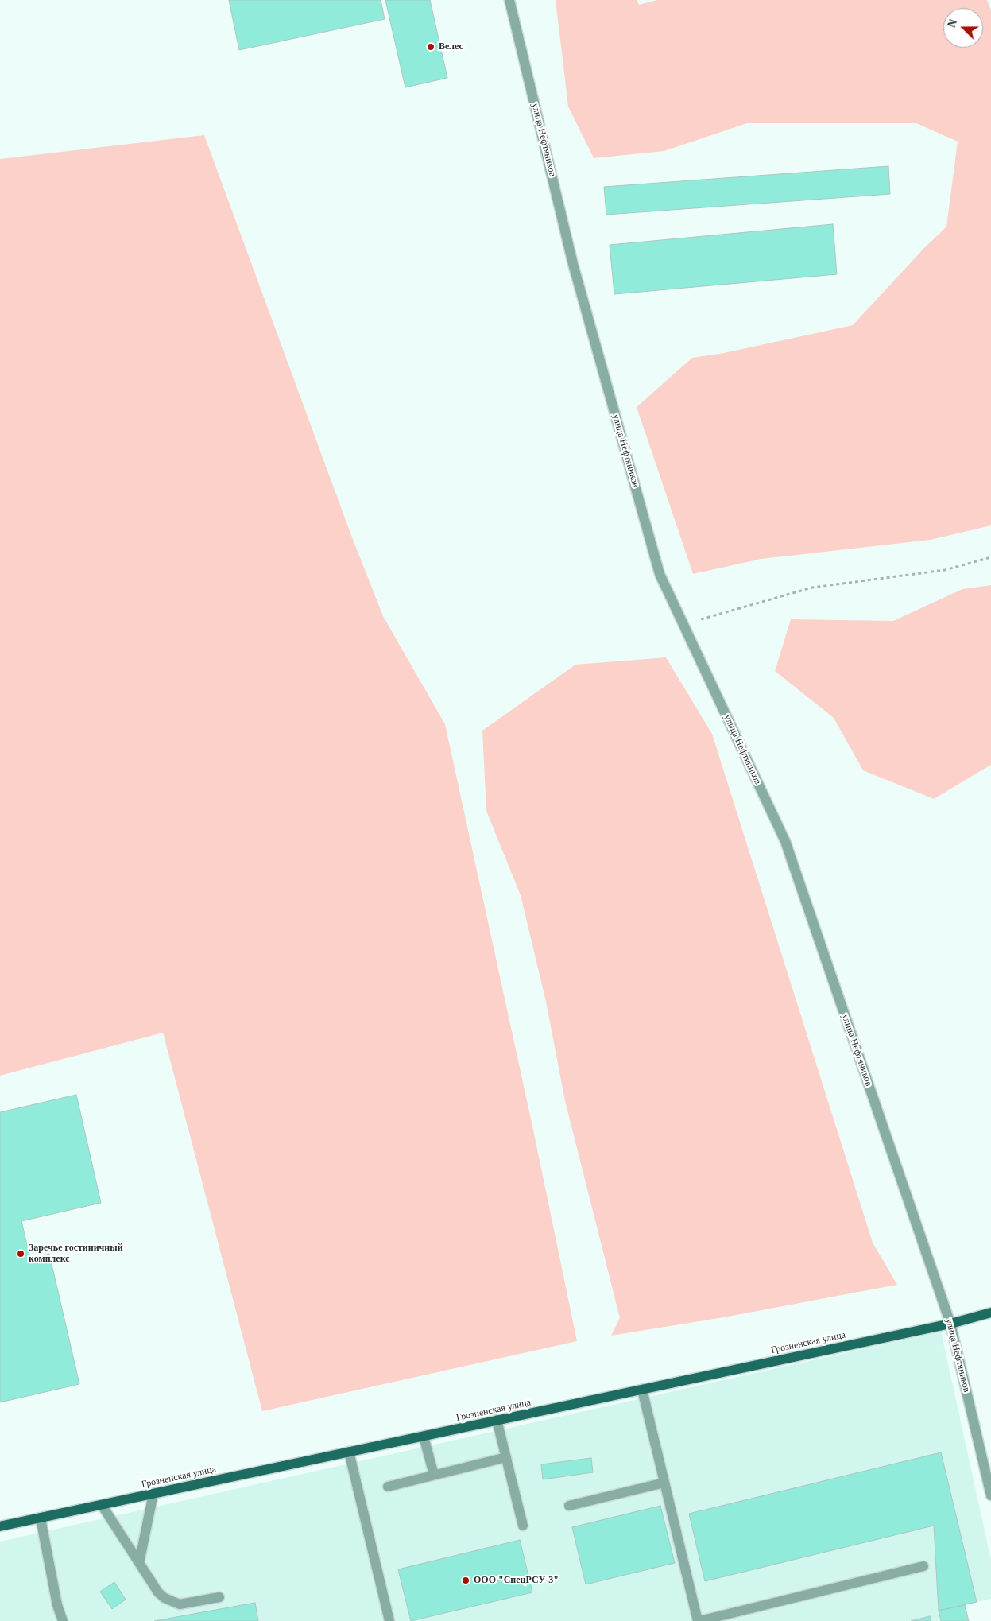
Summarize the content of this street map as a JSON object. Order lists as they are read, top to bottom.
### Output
{
  "streets": {
    "main road": ["Грозненская улица"],
    "street": ["улица Нефтяников"]
  },
  "crossings": [
    ["улица Нефтяников", "Грозненская улица"]
  ],
  "places": ["Велес", "Заречье гостиничный комплекс", "ООО \"СпецРСУ-3\""],
  "north": "left"
}
